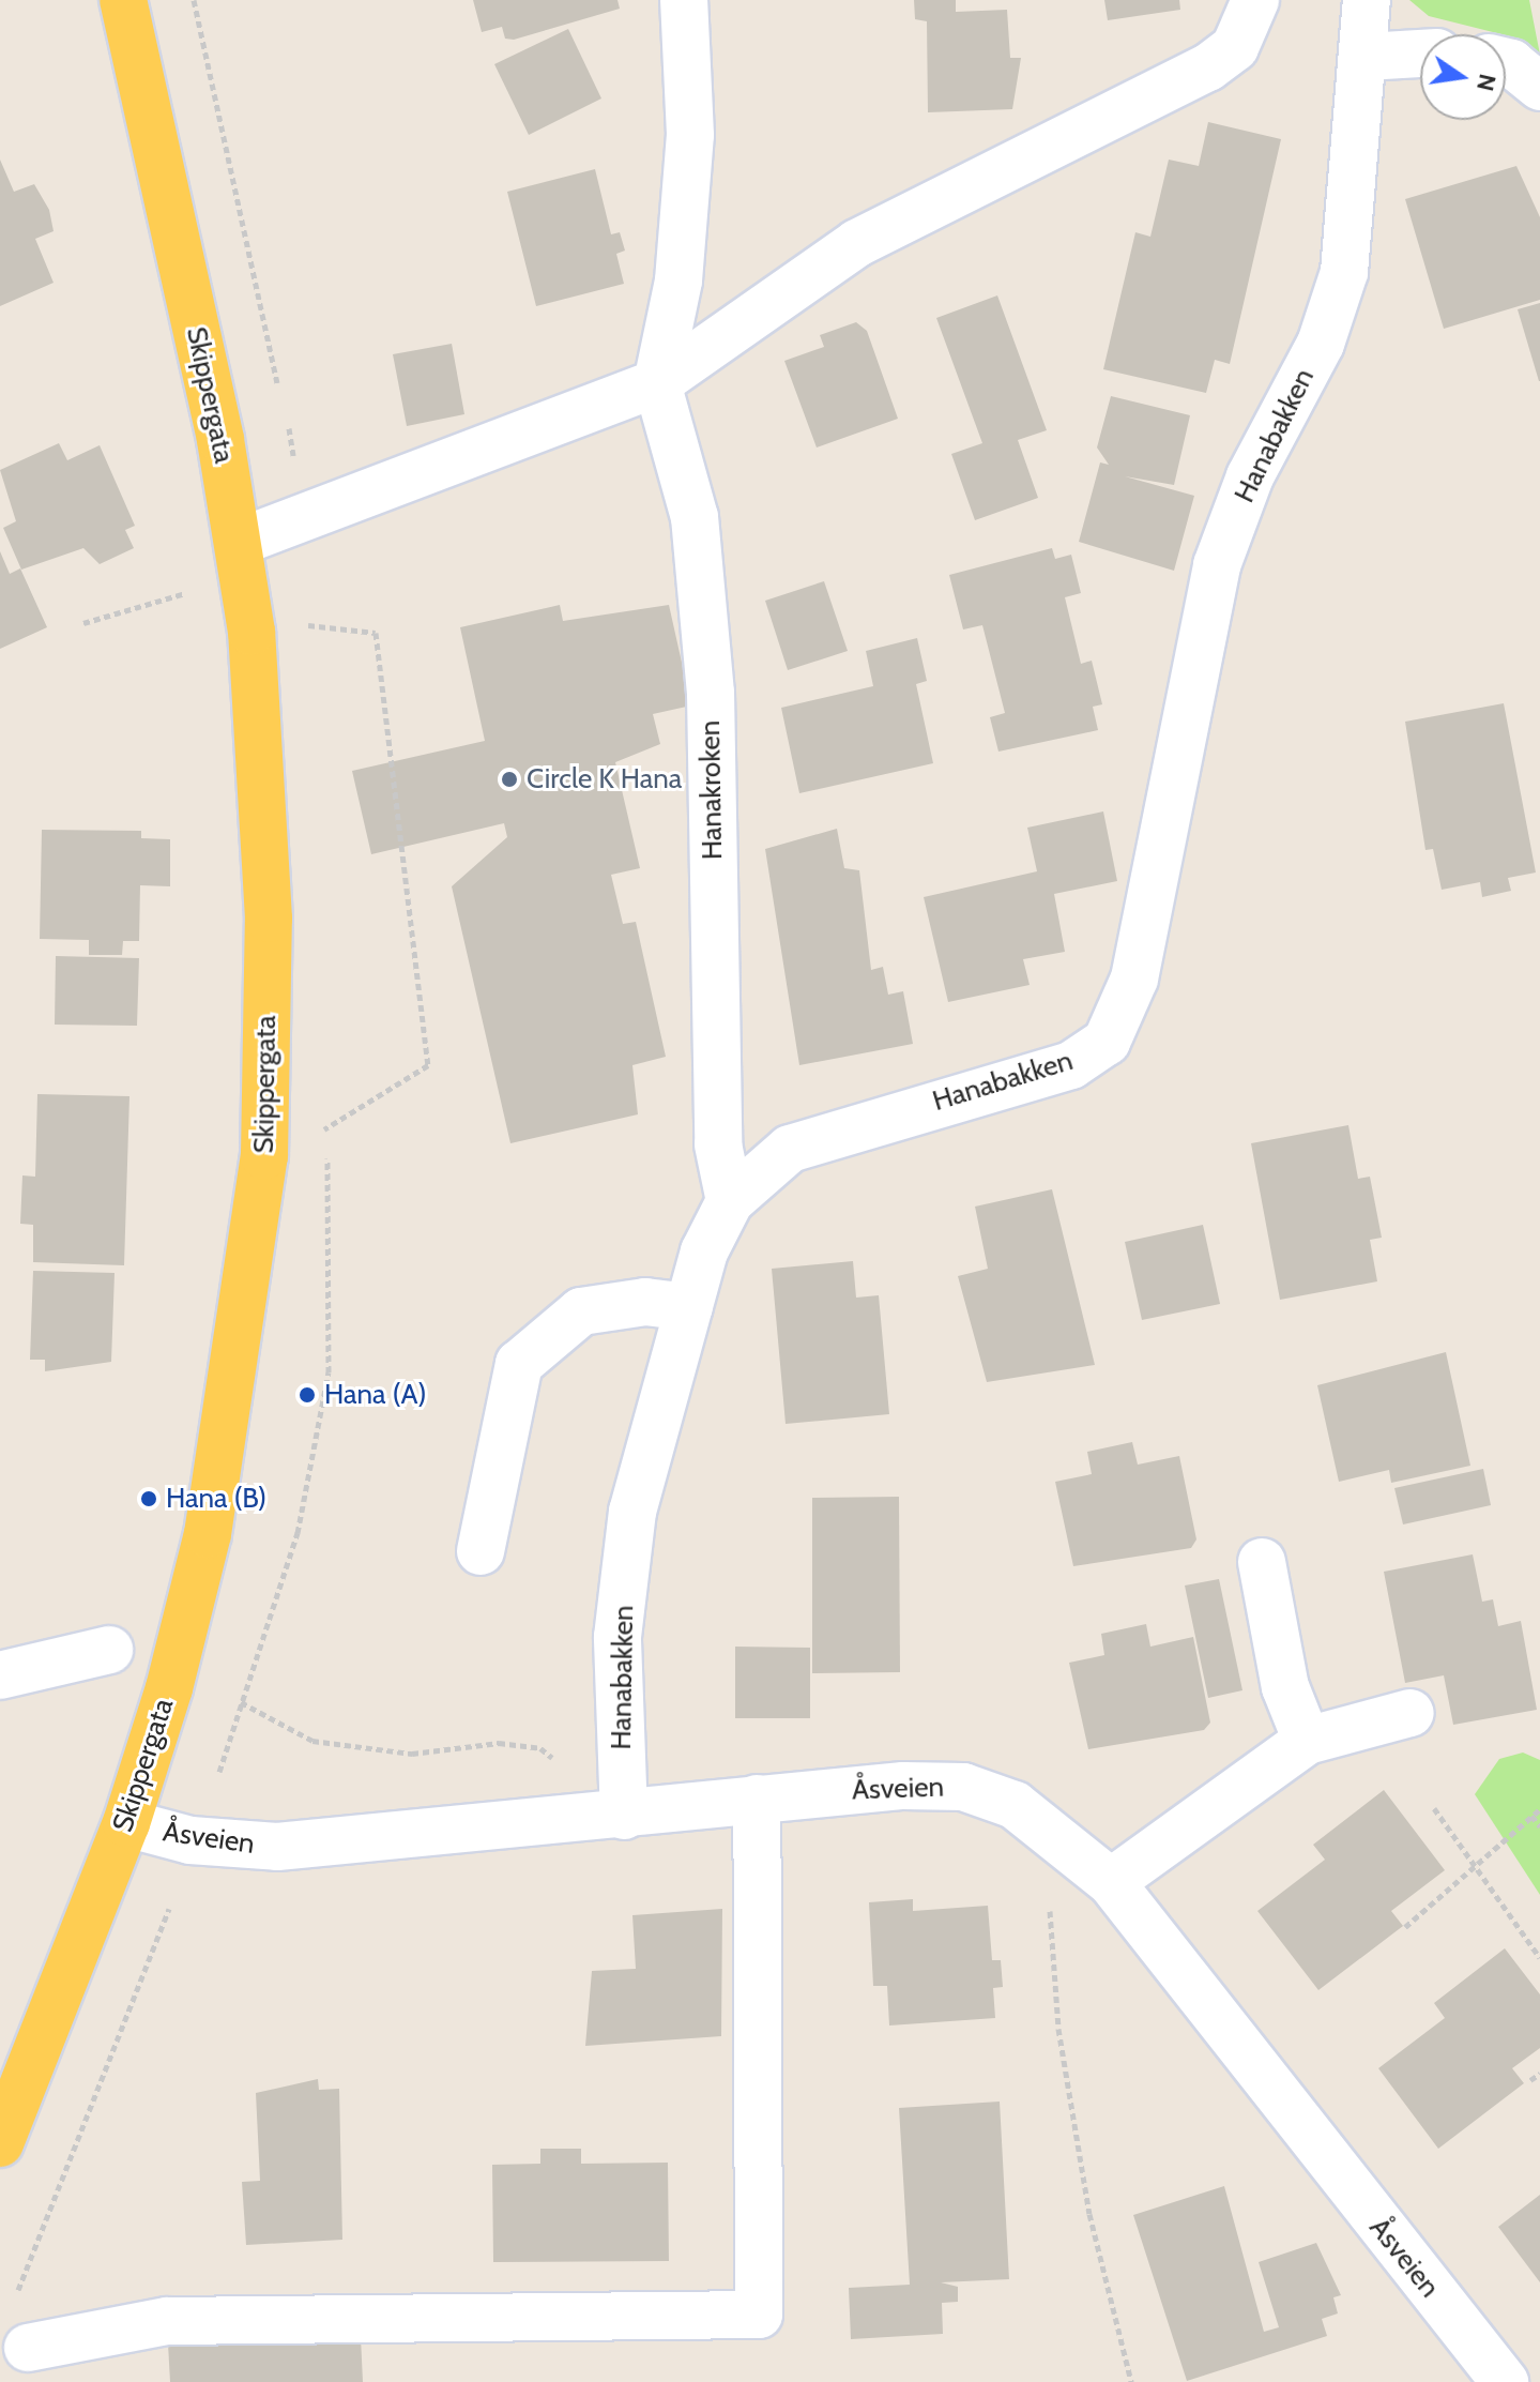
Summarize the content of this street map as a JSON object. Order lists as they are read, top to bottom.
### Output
{
  "streets": {
    "main road": ["Skippergata"],
    "street": ["Hanabakken", "Hanakroken", "Åsveien"]
  },
  "crossings": [
    ["Skippergata", "Åsveien"],
    ["Hanabakken", "Hanakroken"],
    ["Hanabakken", "Åsveien"]
  ],
  "places": ["Circle K Hana", "Hana (A)", "Hana (B)"],
  "north": "right"
}
